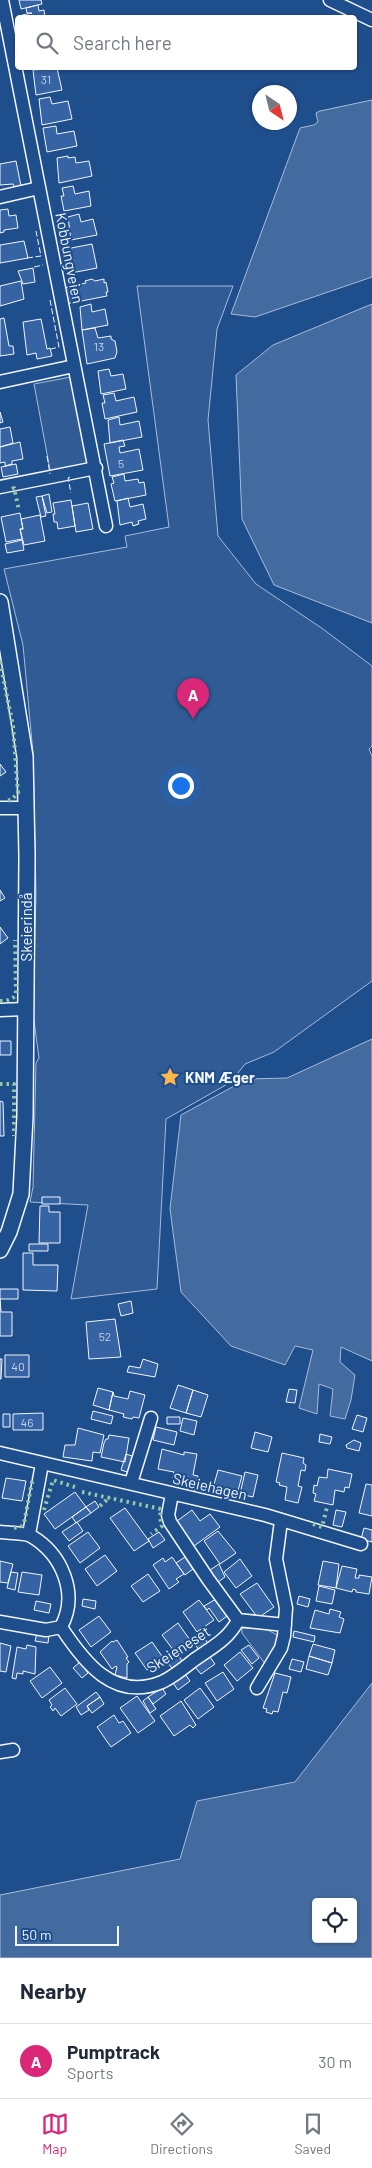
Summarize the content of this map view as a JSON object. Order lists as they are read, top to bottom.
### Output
{
  "streets": {
    "street": [
      "Kobbungveien",
      "Skeierindå",
      "Skeiehagen",
      "Skeieneset"
    ]
  },
  "places": {
    "place": ["KNM Æger"]
  },
  "house_numbers": [
    "31",
    "13",
    "5",
    "52",
    "40",
    "46"
  ],
  "scale_bar": "50 m",
  "north": "bottom right",
  "page": {
    "search": "Search here",
    "pins": "A",
    "scale": "50 m",
    "heading": "Nearby",
    "list": [
      {
        "mark": "A",
        "name": "Pumptrack",
        "note": "Sports",
        "value": "30 m"
      }
    ],
    "nav": ["Map", "Directions", "Saved"]
  }
}
